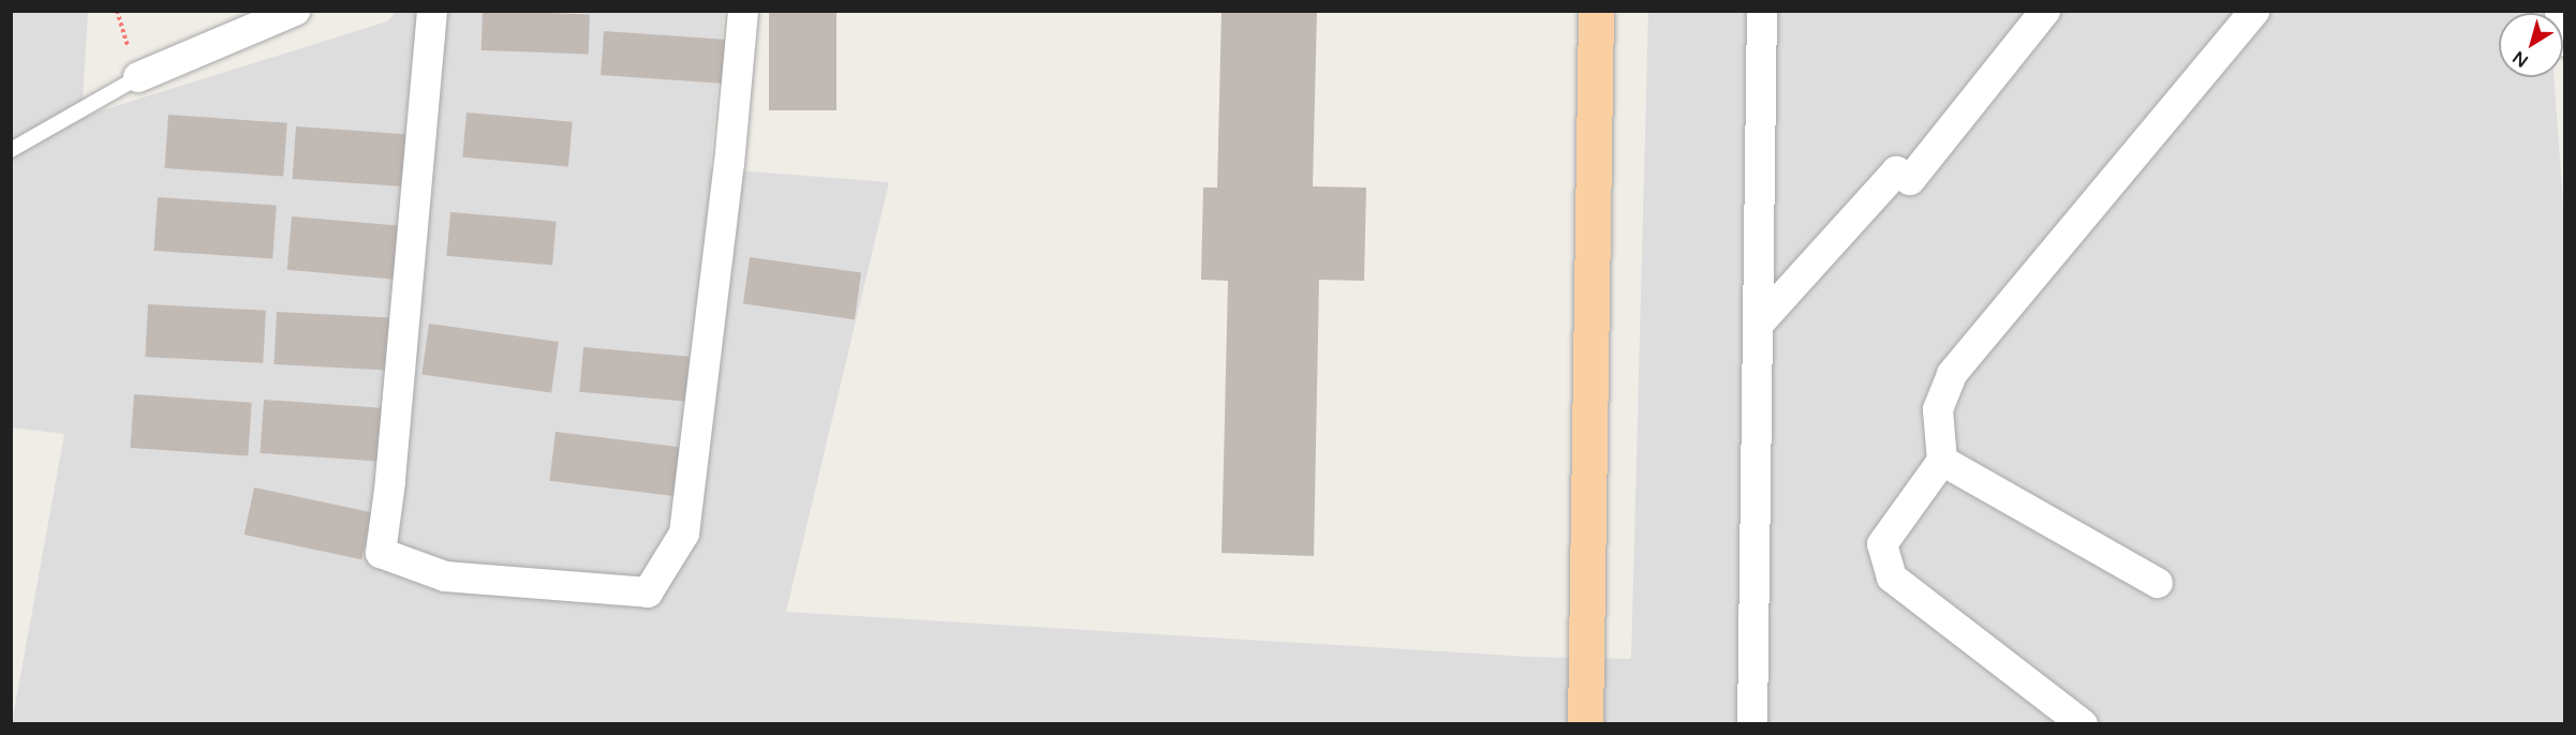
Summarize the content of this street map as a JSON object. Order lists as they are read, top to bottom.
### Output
{
  "north": "bottom left"
}
